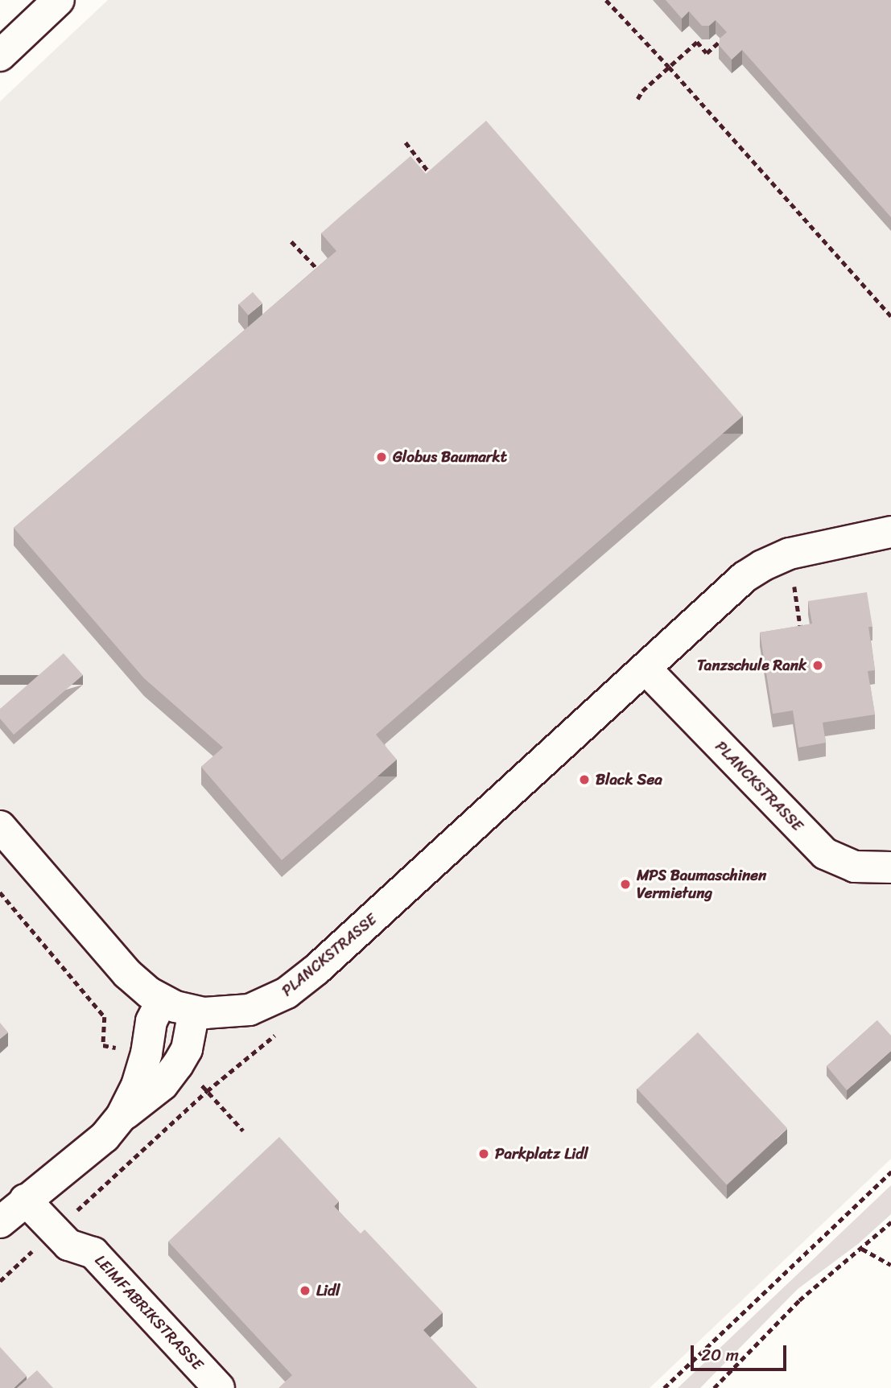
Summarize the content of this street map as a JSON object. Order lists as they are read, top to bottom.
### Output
{
  "streets": {
    "street": ["PLANCKSTRASSE", "LEIMFABRIKSTRASSE"]
  },
  "places": [
    "Globus Baumarkt",
    "Tanzschule Rank",
    "Black Sea",
    "MPS Baumaschinen Vermietung",
    "Parkplatz Lidl",
    "Lidl"
  ],
  "scale_bar": "20 m"
}
